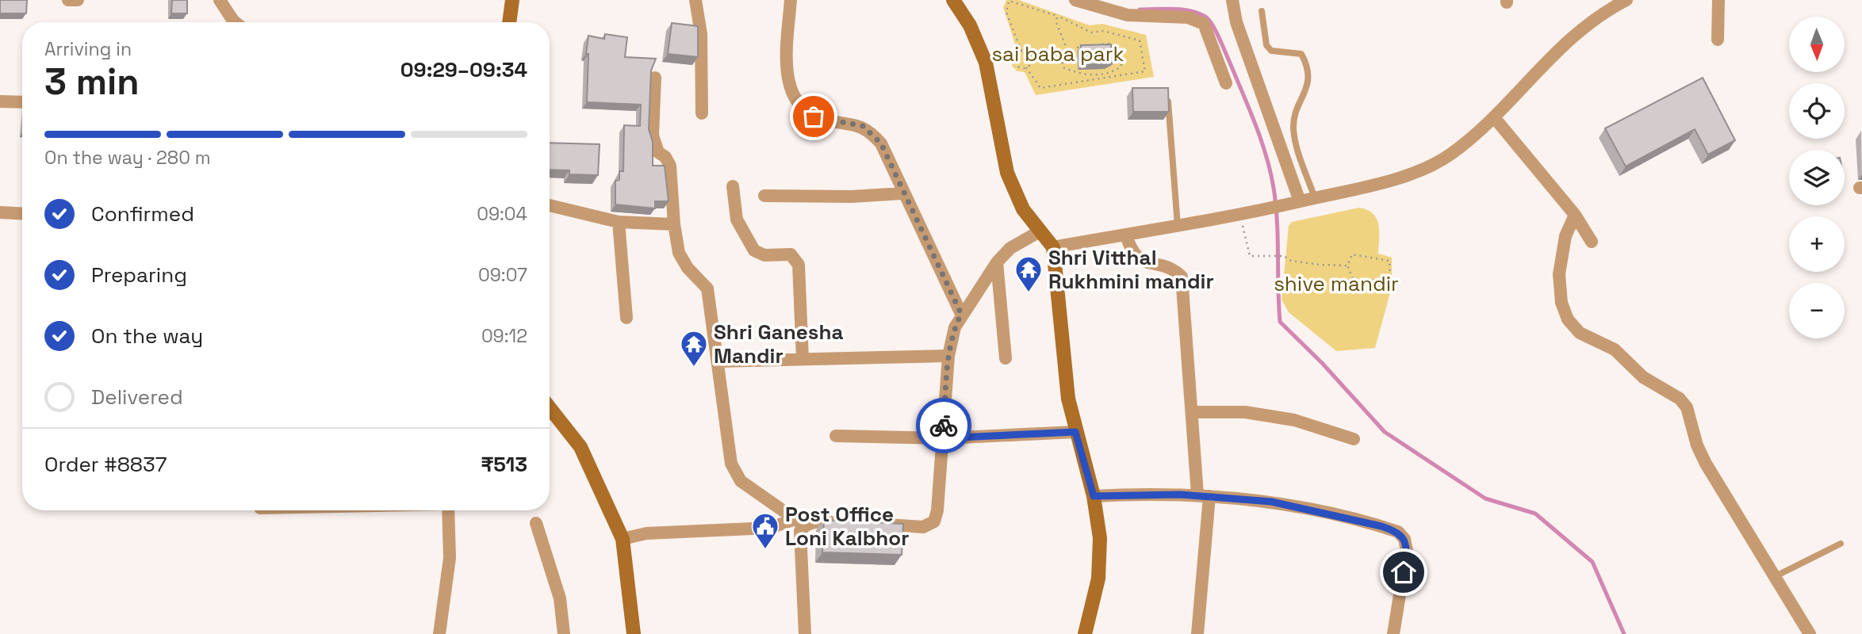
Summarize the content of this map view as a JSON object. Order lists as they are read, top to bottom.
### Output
{
  "parks": ["sai baba park", "shive mandir"],
  "places": {
    "temple": ["Shri Vitthal Rukhmini mandir", "Shri Ganesha Mandir"],
    "public building": ["Post Office Loni Kalbhor"]
  },
  "north": "bottom",
  "page": {
    "map_buttons": ["+", "−"],
    "heading": ["3 min", "Arriving in", "09:29–09:34"],
    "panel": ["Order #8837", "₹513"],
    "bar": "On the way · 280 m",
    "list": [
      ["Confirmed", "09:04"],
      ["Preparing", "09:07"],
      ["On the way", "09:12"],
      "Delivered"
    ]
  }
}
